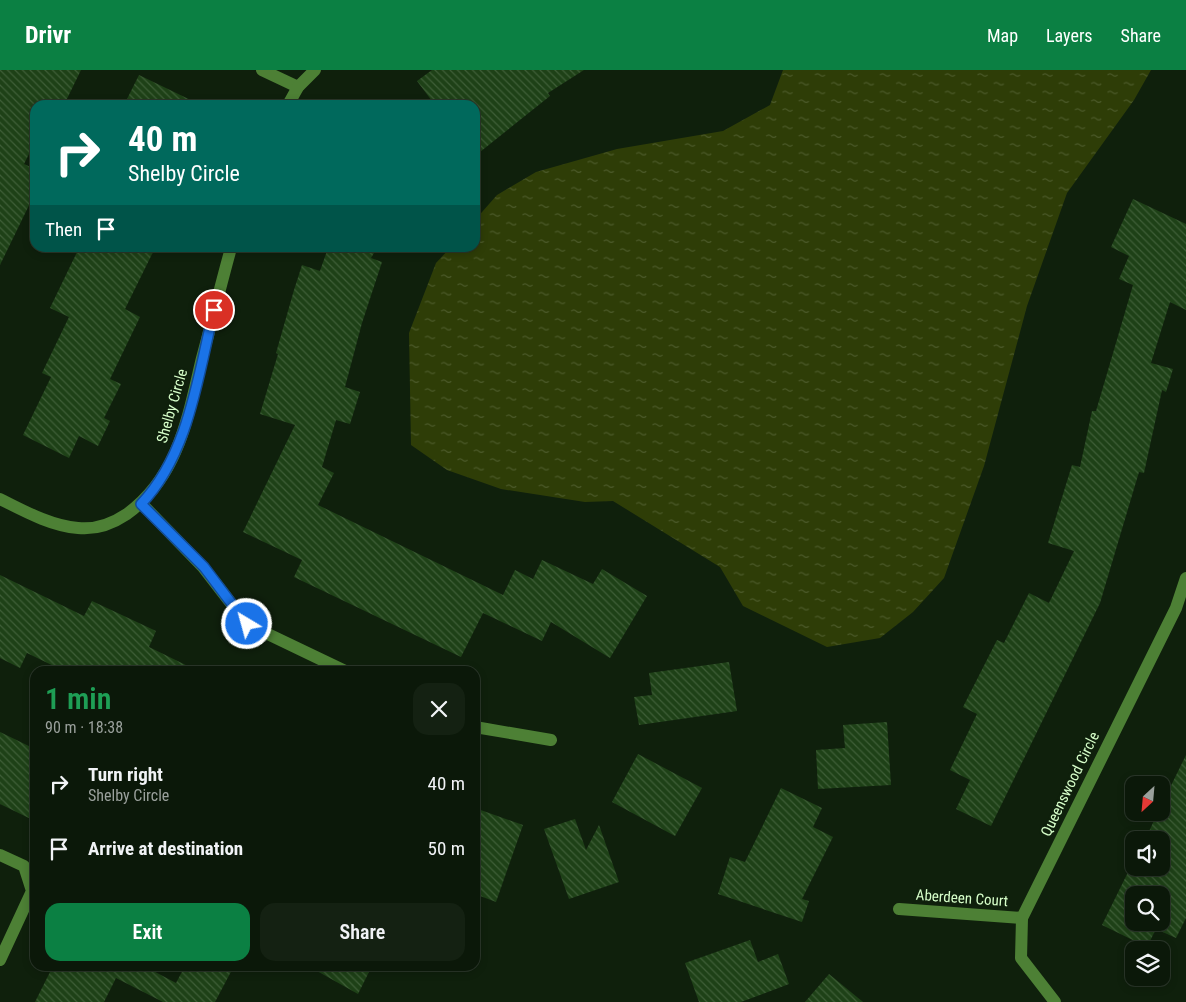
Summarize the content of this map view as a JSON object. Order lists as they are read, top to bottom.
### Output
{
  "streets": {
    "street": ["Shelby Circle", "Queenswood Circle", "Aberdeen Court"]
  },
  "crossings": [
    ["Queenswood Circle", "Aberdeen Court"]
  ],
  "north": "bottom left",
  "page": {
    "header": "Drivr",
    "nav": ["Map", "Layers", "Share"],
    "turn": ["40 m", "Shelby Circle"],
    "then": "Then",
    "heading": ["1 min", "90 m · 18:38"],
    "list": [
      {
        "name": "Turn right",
        "note": "Shelby Circle",
        "value": "40 m"
      },
      {
        "name": "Arrive at destination",
        "value": "50 m"
      }
    ],
    "buttons": ["Exit", "Share"]
  }
}
